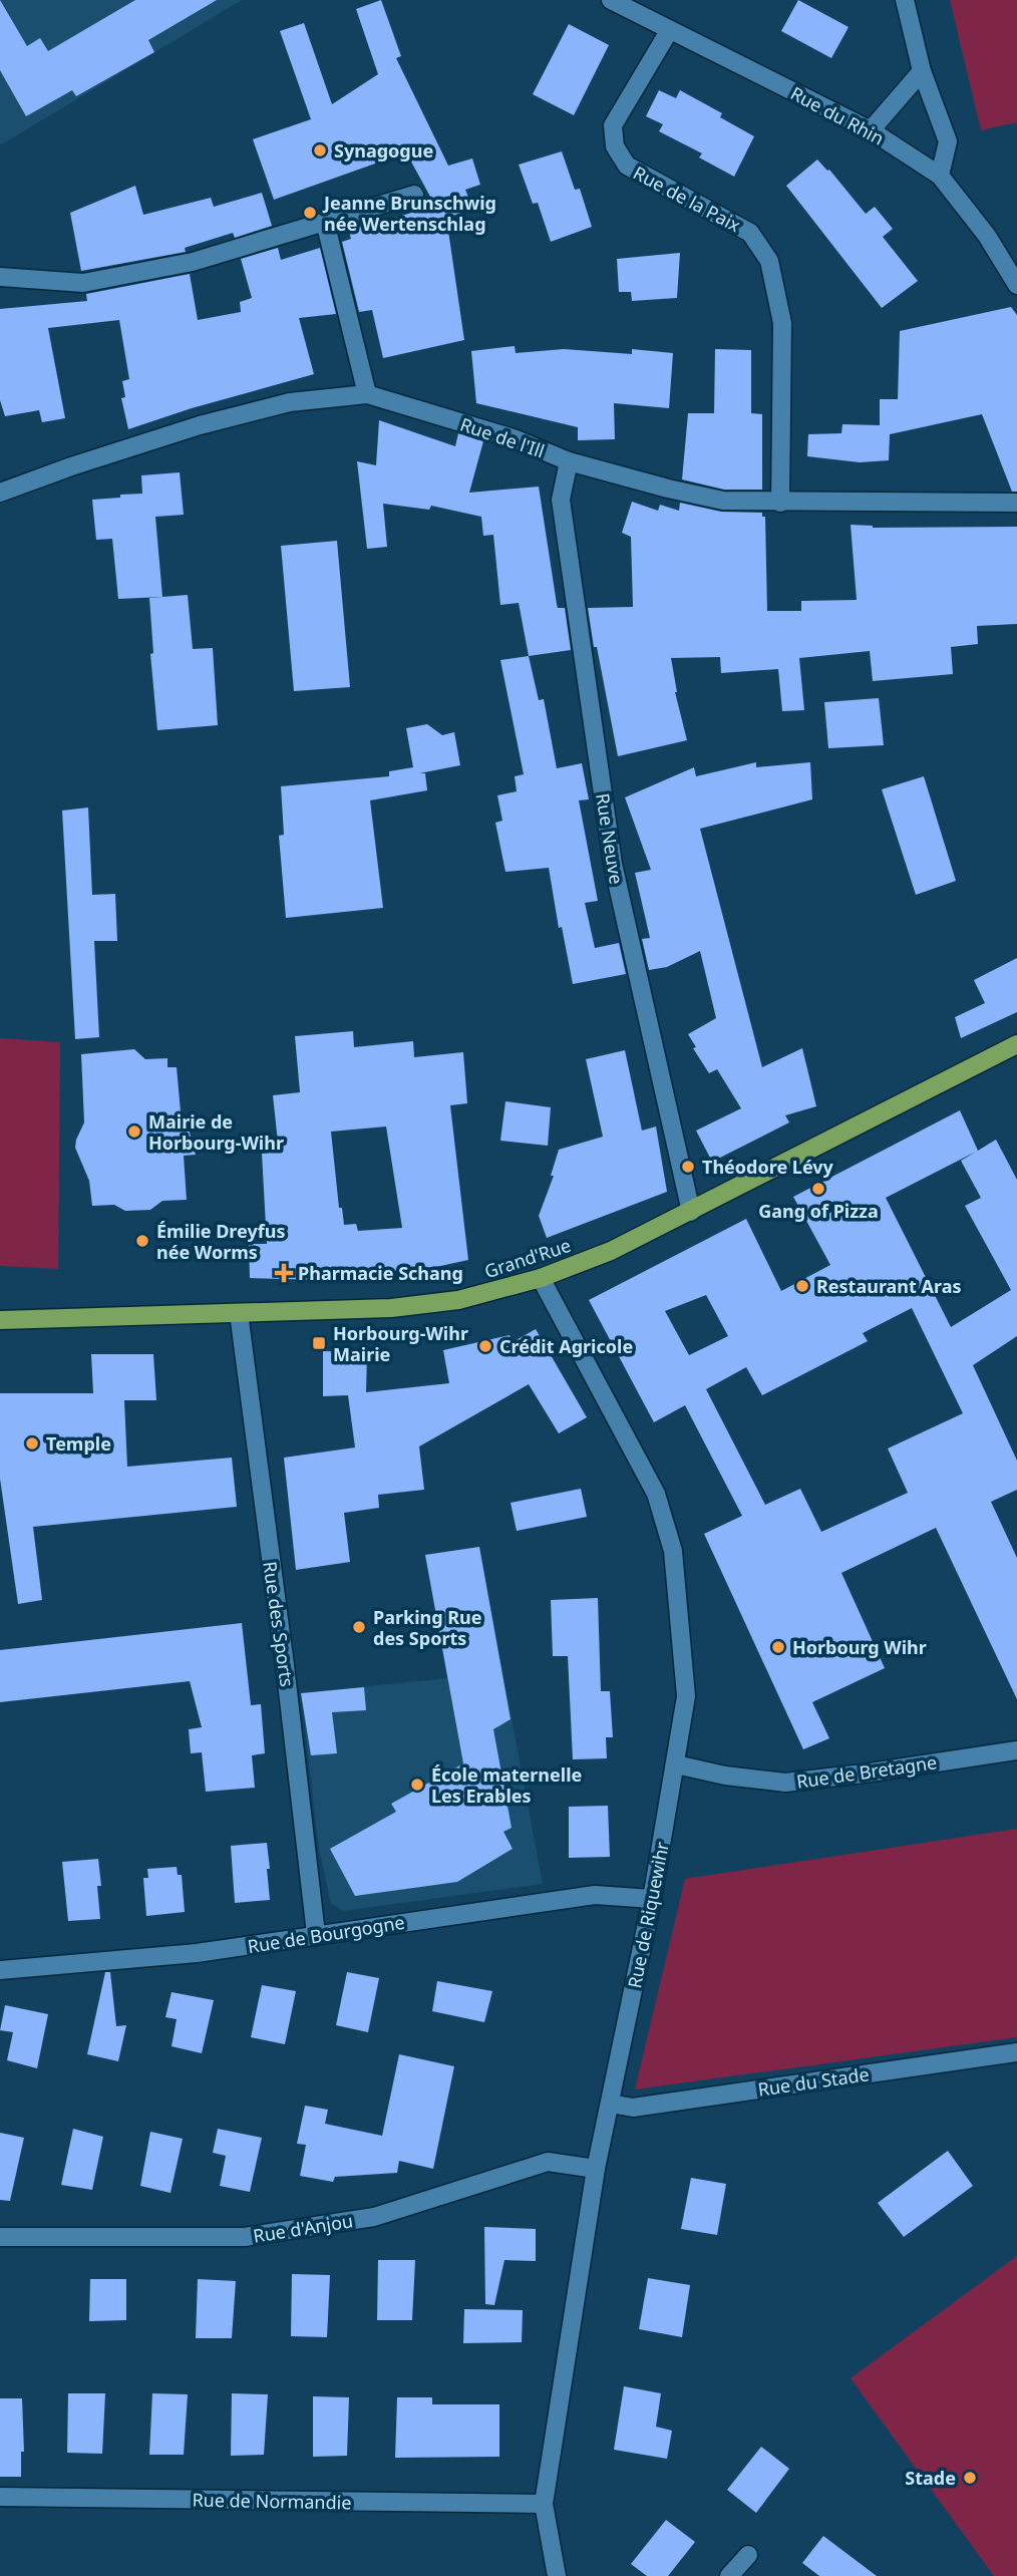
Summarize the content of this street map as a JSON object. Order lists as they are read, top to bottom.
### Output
{
  "streets": {
    "main road": ["Grand'Rue"],
    "street": [
      "Rue du Rhin",
      "Rue de la Paix",
      "Rue de l'Ill",
      "Rue Neuve",
      "Rue des Sports",
      "Rue de Bretagne",
      "Rue de Riquewihr",
      "Rue de Bourgogne",
      "Rue du Stade",
      "Rue d'Anjou",
      "Rue de Normandie"
    ]
  },
  "crossings": [
    ["Rue du Rhin", "Rue de la Paix"],
    ["Rue de la Paix", "Rue de l'Ill"],
    ["Rue de l'Ill", "Rue Neuve"],
    ["Rue Neuve", "Grand'Rue"],
    ["Grand'Rue", "Rue des Sports"],
    ["Grand'Rue", "Rue de Riquewihr"],
    ["Rue des Sports", "Rue de Bourgogne"],
    ["Rue de Bretagne", "Rue de Riquewihr"],
    ["Rue de Riquewihr", "Rue de Bourgogne"],
    ["Rue de Riquewihr", "Rue du Stade"],
    ["Rue de Riquewihr", "Rue d'Anjou"],
    ["Rue de Riquewihr", "Rue de Normandie"]
  ],
  "places": {
    "other": [
      "Synagogue",
      "Jeanne Brunschwig née Wertenschlag",
      "Mairie de Horbourg-Wihr",
      "Théodore Lévy",
      "Gang of Pizza",
      "Émilie Dreyfus née Worms",
      "Restaurant Aras",
      "Crédit Agricole",
      "Temple",
      "Parking Rue des Sports",
      "Horbourg Wihr",
      "École maternelle Les Erables",
      "Stade"
    ],
    "health": ["Pharmacie Schang"],
    "transit": ["Horbourg-Wihr Mairie"]
  }
}
